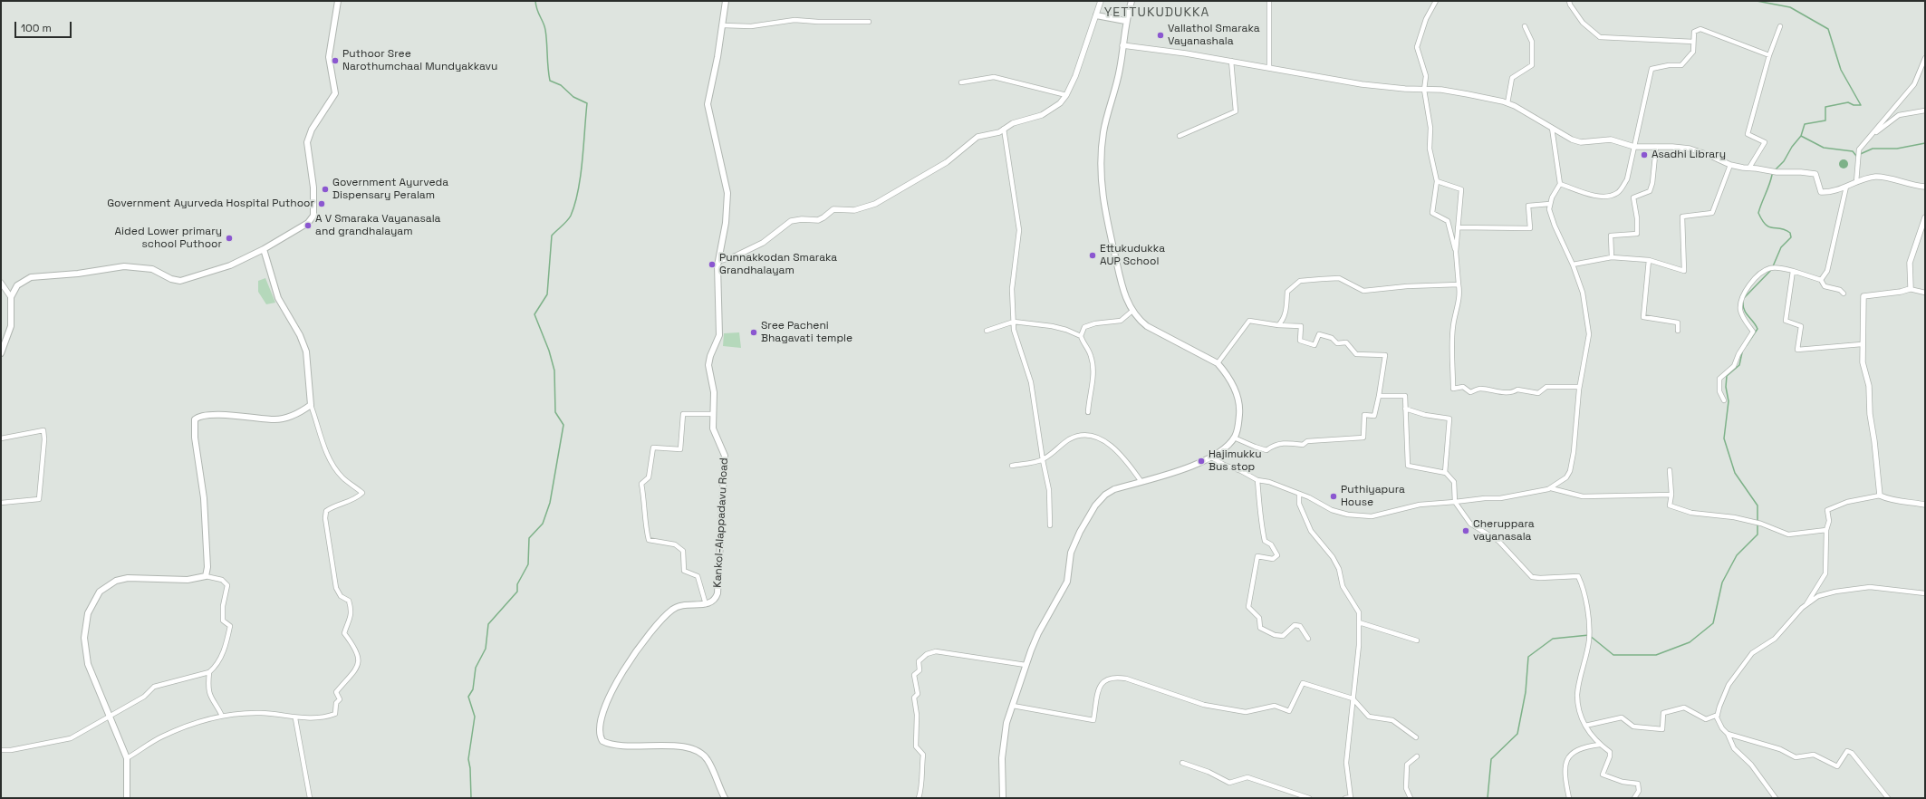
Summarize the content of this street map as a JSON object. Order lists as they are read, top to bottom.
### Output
{
  "streets": {
    "main road": ["Kankol-Alappadavu Road"]
  },
  "districts": ["YETTUKUDUKKA"],
  "places": [
    "Vallathol Smaraka Vayanashala",
    "Puthoor Sree Narothumchaal Mundyakkavu",
    "Asadhi Library",
    "Government Ayurveda Dispensary Peralam",
    "Government Ayurveda Hospital Puthoor",
    "A V Smaraka Vayanasala and grandhalayam",
    "Aided Lower primary school Puthoor",
    "Ettukudukka AUP School",
    "Punnakkodan Smaraka Grandhalayam",
    "Sree Pacheni Bhagavati temple",
    "Hajimukku Bus stop",
    "Puthiyapura House",
    "Cheruppara vayanasala"
  ],
  "scale_bar": "100 m"
}
